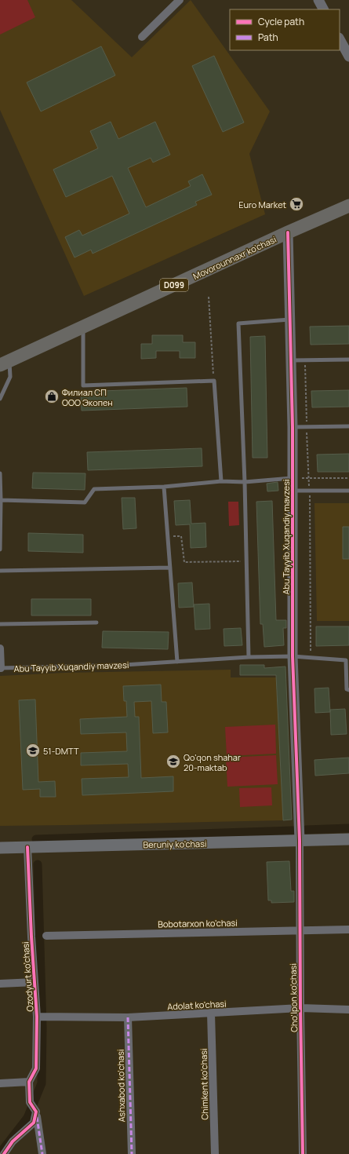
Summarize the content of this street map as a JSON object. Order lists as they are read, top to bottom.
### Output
{
  "streets": {
    "highway": ["Movorounnaxr ko'chasi", "D099"],
    "main road": ["Beruniy ko'chasi"],
    "street": [
      "Abu Tayyib Xuqandiy mavzesi",
      "Bobotarxon ko'chasi",
      "Ozodyurt ko'chasi",
      "Cho'lpon ko'chasi",
      "Adolat ko'chasi",
      "Chimkent ko'chasi",
      "Ashxabod ko'chasi"
    ]
  },
  "crossings": [
    ["Movorounnaxr ko'chasi", "Abu Tayyib Xuqandiy mavzesi"],
    ["Abu Tayyib Xuqandiy mavzesi", "Beruniy ko'chasi"],
    ["Abu Tayyib Xuqandiy mavzesi", "Cho'lpon ko'chasi"],
    ["Beruniy ko'chasi", "Ozodyurt ko'chasi"],
    ["Beruniy ko'chasi", "Cho'lpon ko'chasi"],
    ["Bobotarxon ko'chasi", "Cho'lpon ko'chasi"],
    ["Ozodyurt ko'chasi", "Adolat ko'chasi"],
    ["Cho'lpon ko'chasi", "Adolat ko'chasi"],
    ["Adolat ko'chasi", "Chimkent ko'chasi"],
    ["Adolat ko'chasi", "Ashxabod ko'chasi"]
  ],
  "places": {
    "supermarket": ["Euro Market"],
    "shop": ["Филиал СП ООО Экопен"],
    "school or university": ["51-DMTT", "Qo'qon shahar 20-maktab"]
  },
  "legend": ["Cycle path", "Path"]
}
